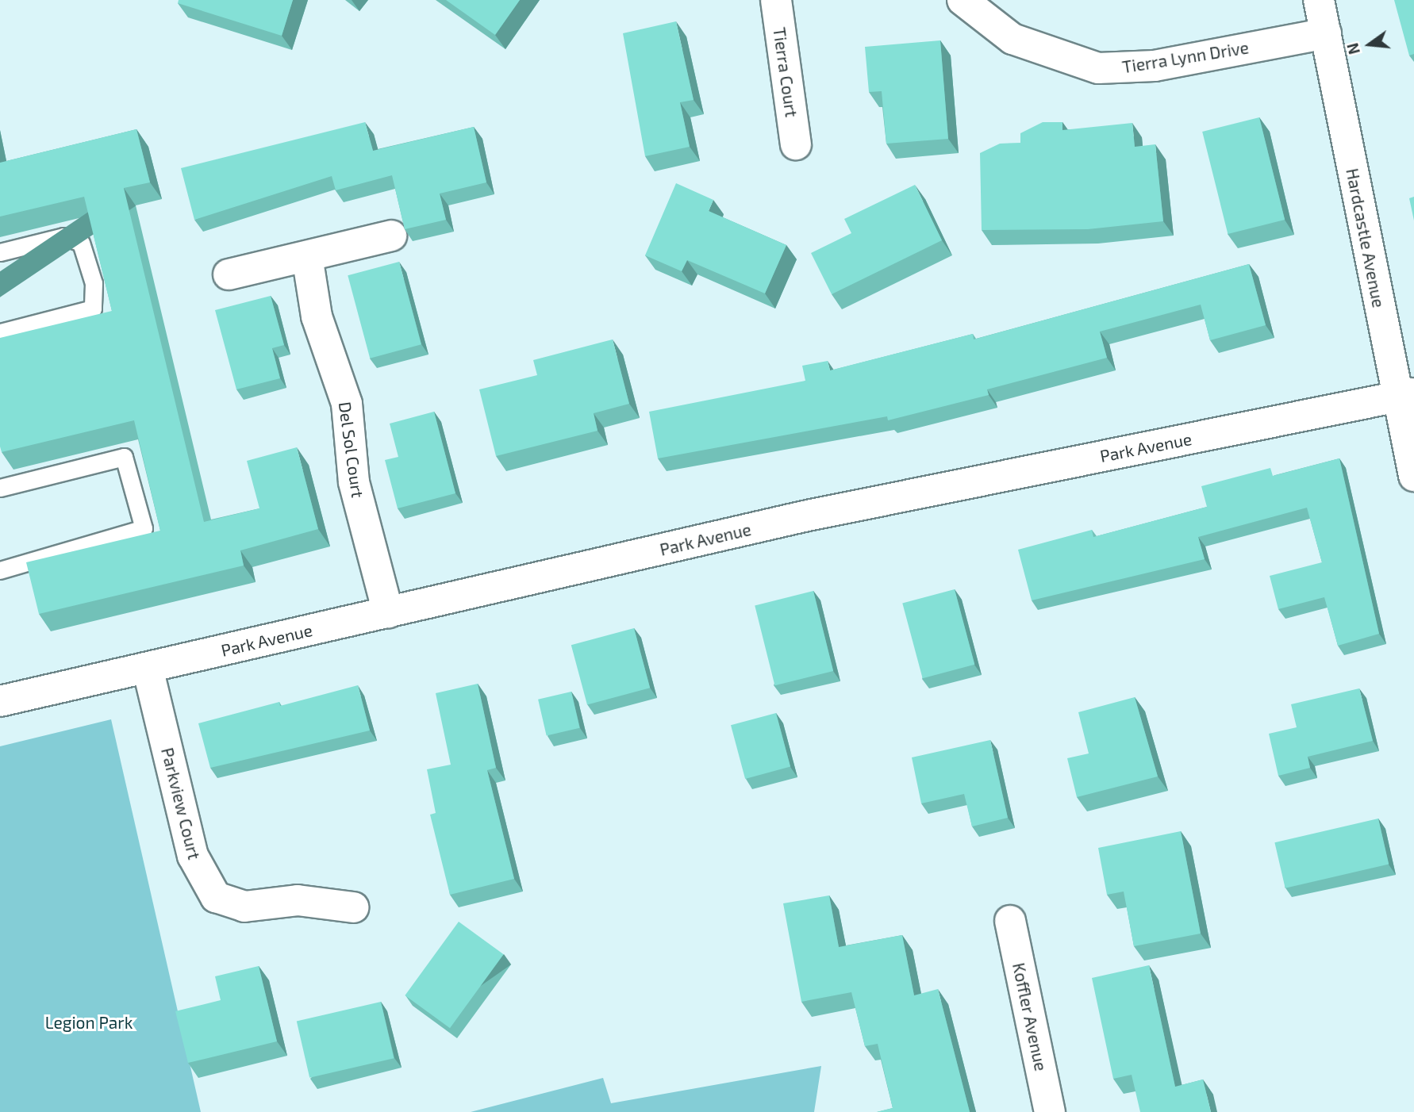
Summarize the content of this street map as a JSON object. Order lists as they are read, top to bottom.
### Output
{
  "streets": {
    "street": [
      "Tierra Lynn Drive",
      "Tierra Court",
      "Hardcastle Avenue",
      "Park Avenue",
      "Del Sol Court",
      "Parkview Court",
      "Koffler Avenue"
    ]
  },
  "crossings": [
    ["Tierra Lynn Drive", "Hardcastle Avenue"],
    ["Hardcastle Avenue", "Park Avenue"],
    ["Park Avenue", "Del Sol Court"],
    ["Park Avenue", "Parkview Court"]
  ],
  "parks": ["Legion Park"],
  "north": "left"
}
